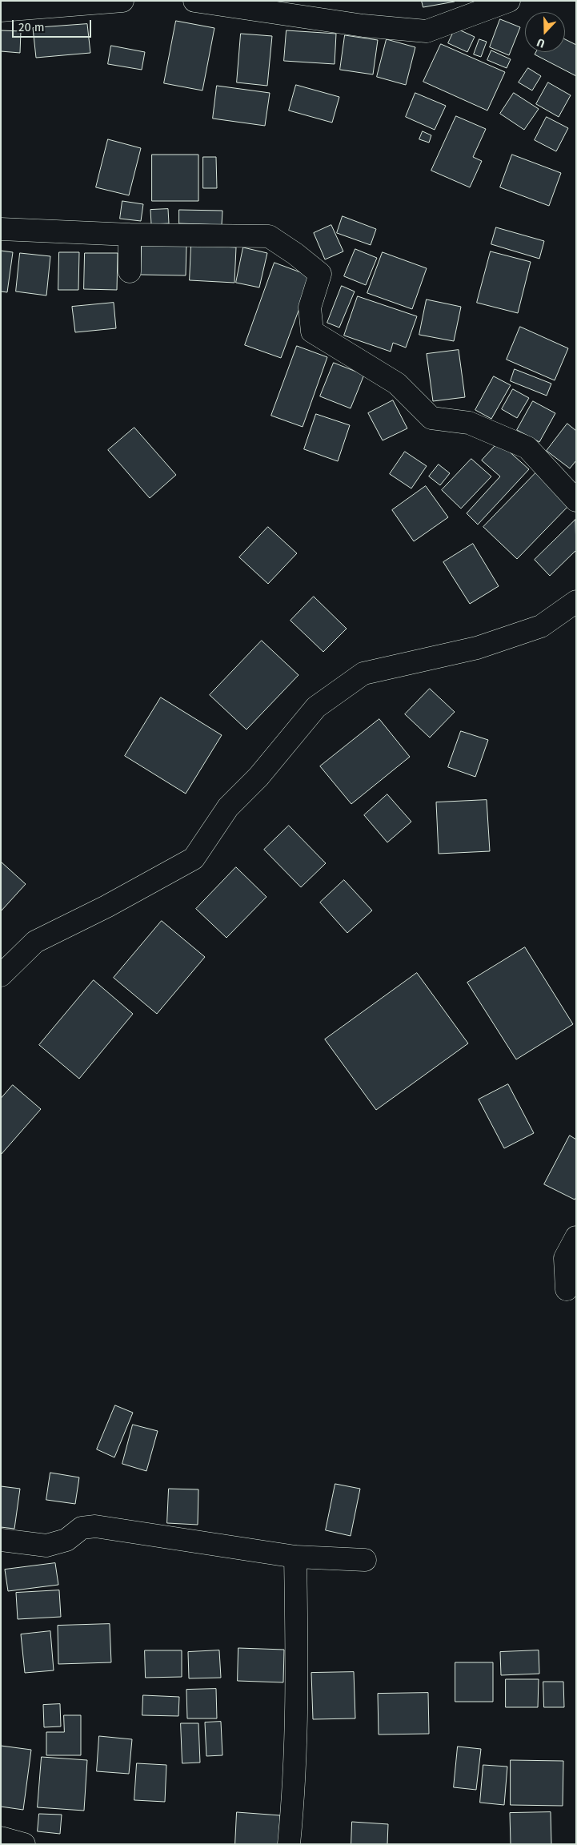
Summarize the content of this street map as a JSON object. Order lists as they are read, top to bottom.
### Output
{
  "scale_bar": "20 m",
  "north": "bottom"
}
